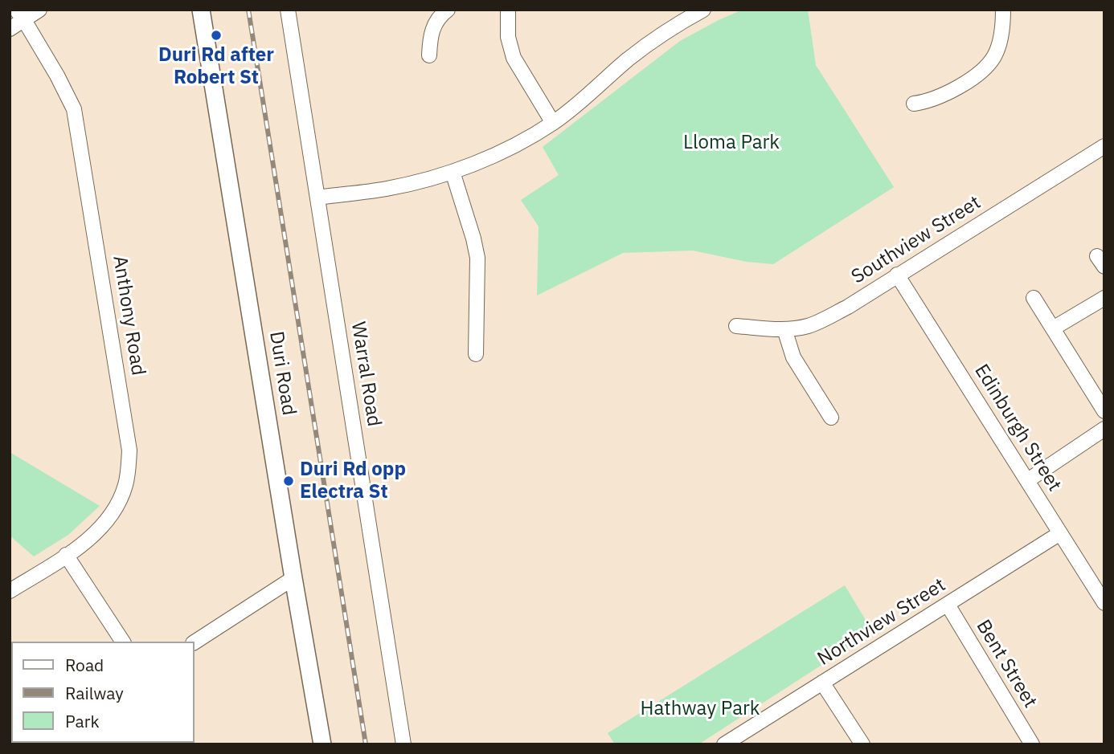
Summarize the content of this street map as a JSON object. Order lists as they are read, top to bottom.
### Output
{
  "streets": {
    "main road": ["Duri Road"],
    "street": [
      "Southview Street",
      "Anthony Road",
      "Warral Road",
      "Edinburgh Street",
      "Northview Street",
      "Bent Street"
    ]
  },
  "crossings": [
    ["Southview Street", "Edinburgh Street"],
    ["Edinburgh Street", "Northview Street"],
    ["Northview Street", "Bent Street"]
  ],
  "parks": ["Lloma Park", "Hathway Park"],
  "places": ["Duri Rd after Robert St", "Duri Rd opp Electra St"],
  "legend": ["Road", "Railway", "Park"]
}
